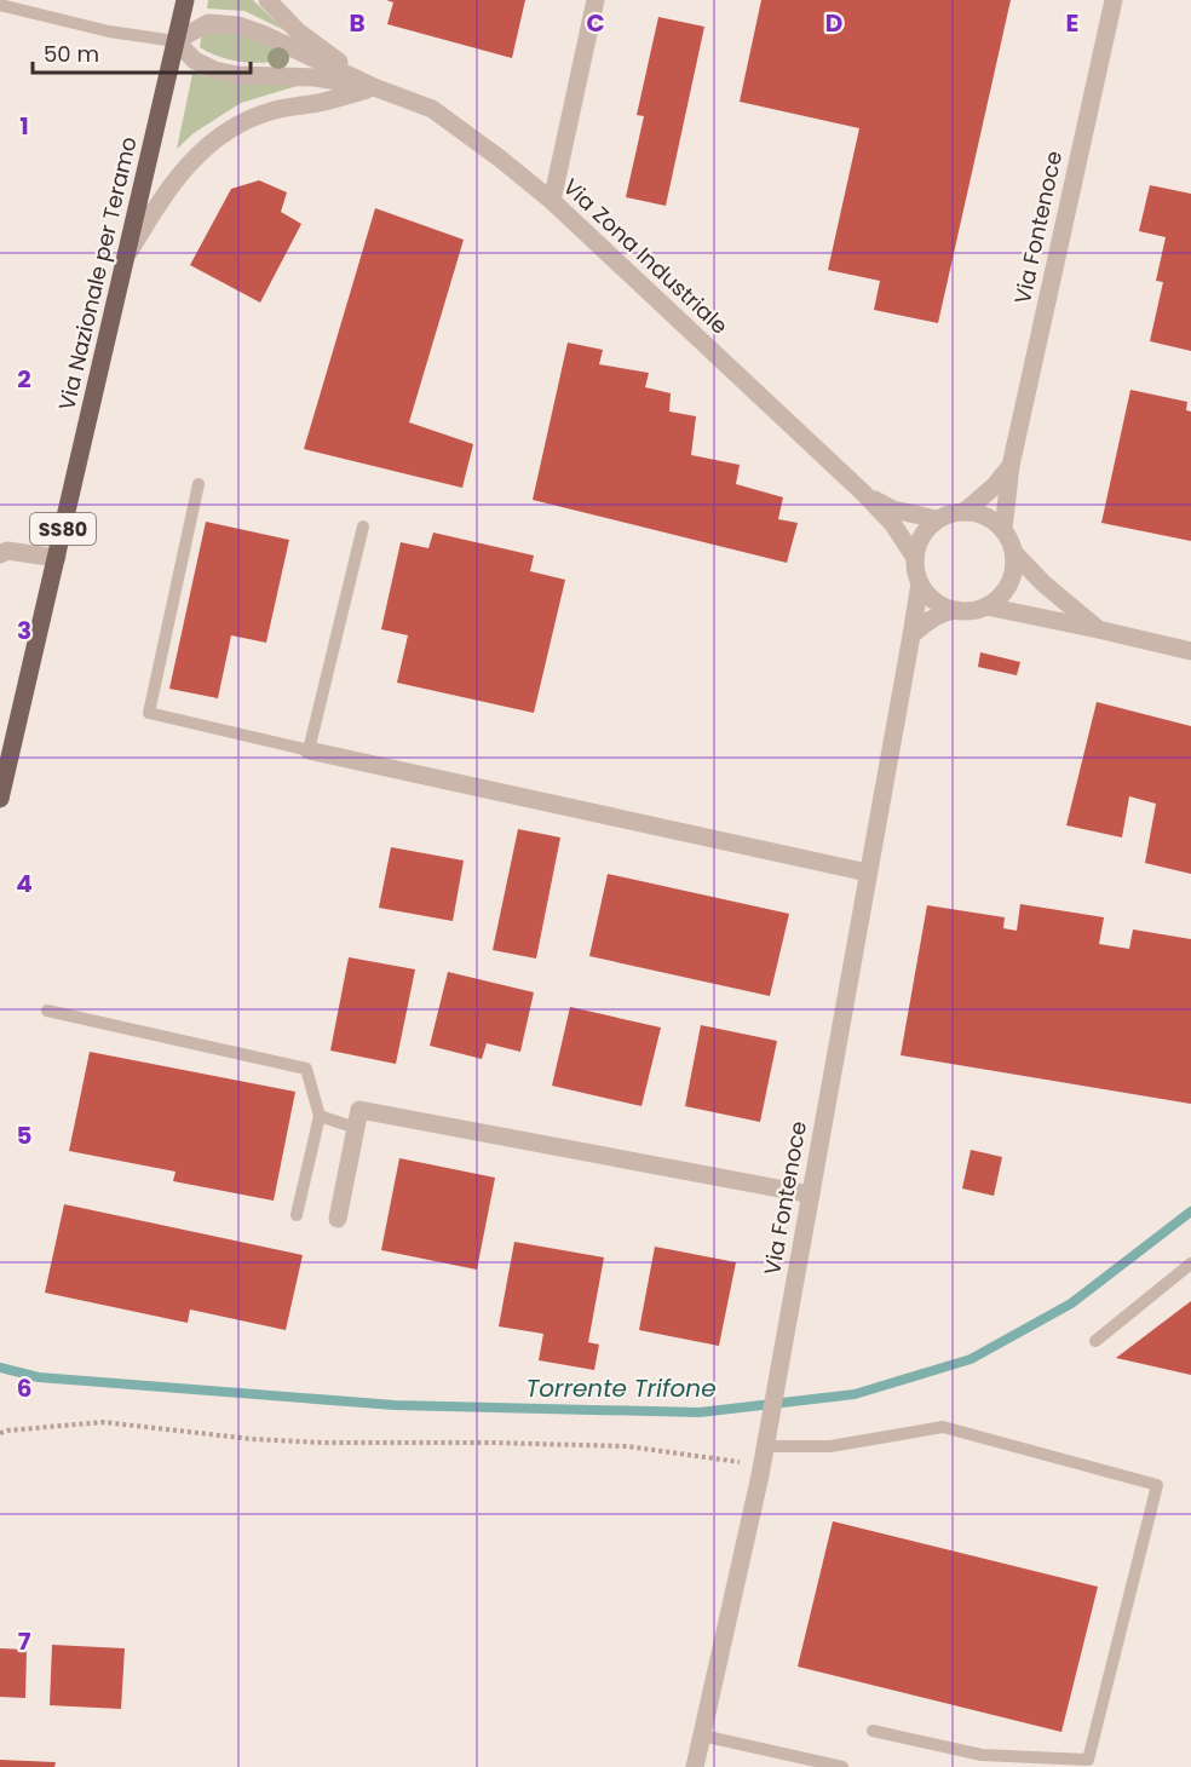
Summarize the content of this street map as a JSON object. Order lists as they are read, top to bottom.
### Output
{
  "streets": {
    "main road": ["Via Nazionale per Teramo", "SS80"],
    "street": ["Via Fontenoce", "Via Zona Industriale"]
  },
  "crossings": [
    ["Via Fontenoce", "Via Zona Industriale"]
  ],
  "water": ["Torrente Trifone"],
  "scale_bar": "50 m",
  "grid": {
    "columns": [
      "B",
      "C",
      "D",
      "E"
    ],
    "rows": [
      "1",
      "2",
      "3",
      "4",
      "5",
      "6",
      "7"
    ]
  }
}
